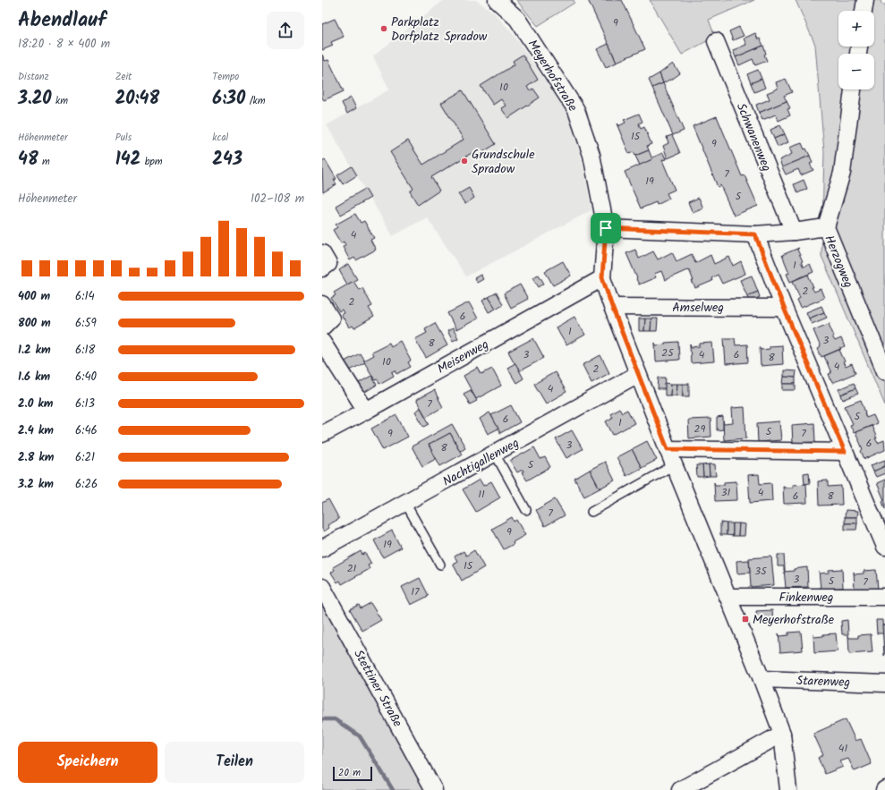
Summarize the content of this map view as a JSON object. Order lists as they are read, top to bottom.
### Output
{
  "streets": {
    "street": [
      "Meyerhofstraße",
      "Schwanenweg",
      "Herzogweg",
      "Amselweg",
      "Meisenweg",
      "Nachtigallenweg",
      "Finkenweg",
      "Starenweg",
      "Stettiner Straße"
    ]
  },
  "crossings": [
    ["Meyerhofstraße", "Amselweg"],
    ["Meyerhofstraße", "Meisenweg"],
    ["Meyerhofstraße", "Nachtigallenweg"],
    ["Meyerhofstraße", "Finkenweg"],
    ["Meyerhofstraße", "Starenweg"]
  ],
  "places": {
    "other": ["Parkplatz Dorfplatz Spradow", "Grundschule Spradow"],
    "transit": ["Meyerhofstraße"]
  },
  "house_numbers": [
    "9",
    "10",
    "15",
    "9",
    "7",
    "19",
    "5",
    "4",
    "1",
    "2",
    "2",
    "6",
    "1",
    "3",
    "8",
    "25",
    "3",
    "4",
    "6",
    "8",
    "10",
    "4",
    "2",
    "4",
    "7",
    "5",
    "6",
    "1",
    "29",
    "5",
    "9",
    "7",
    "6",
    "3",
    "8",
    "5",
    "31",
    "4",
    "11",
    "6",
    "8",
    "7",
    "9",
    "19",
    "15",
    "21",
    "35",
    "3",
    "5",
    "7",
    "17",
    "41"
  ],
  "scale_bar": "20 m",
  "page": {
    "heading": ["Abendlauf", "18:20 · 8 × 400 m"],
    "map_buttons": ["+", "−"],
    "stats": [
      ["Distanz", "3.20 km"],
      ["Zeit", "20:48"],
      ["Tempo", "6:30 /km"],
      ["Höhenmeter", "48 m"],
      ["Puls", "142 bpm"],
      ["kcal", "243"]
    ],
    "chart": ["Höhenmeter", "102–108 m"],
    "list": [
      {
        "name": "400 m",
        "note": "6:14"
      },
      {
        "name": "800 m",
        "note": "6:59"
      },
      {
        "name": "1.2 km",
        "note": "6:18"
      },
      {
        "name": "1.6 km",
        "note": "6:40"
      },
      {
        "name": "2.0 km",
        "note": "6:13"
      },
      {
        "name": "2.4 km",
        "note": "6:46"
      },
      {
        "name": "2.8 km",
        "note": "6:21"
      },
      {
        "name": "3.2 km",
        "note": "6:26"
      }
    ],
    "buttons": ["Speichern", "Teilen"],
    "scale": "20 m"
  }
}
